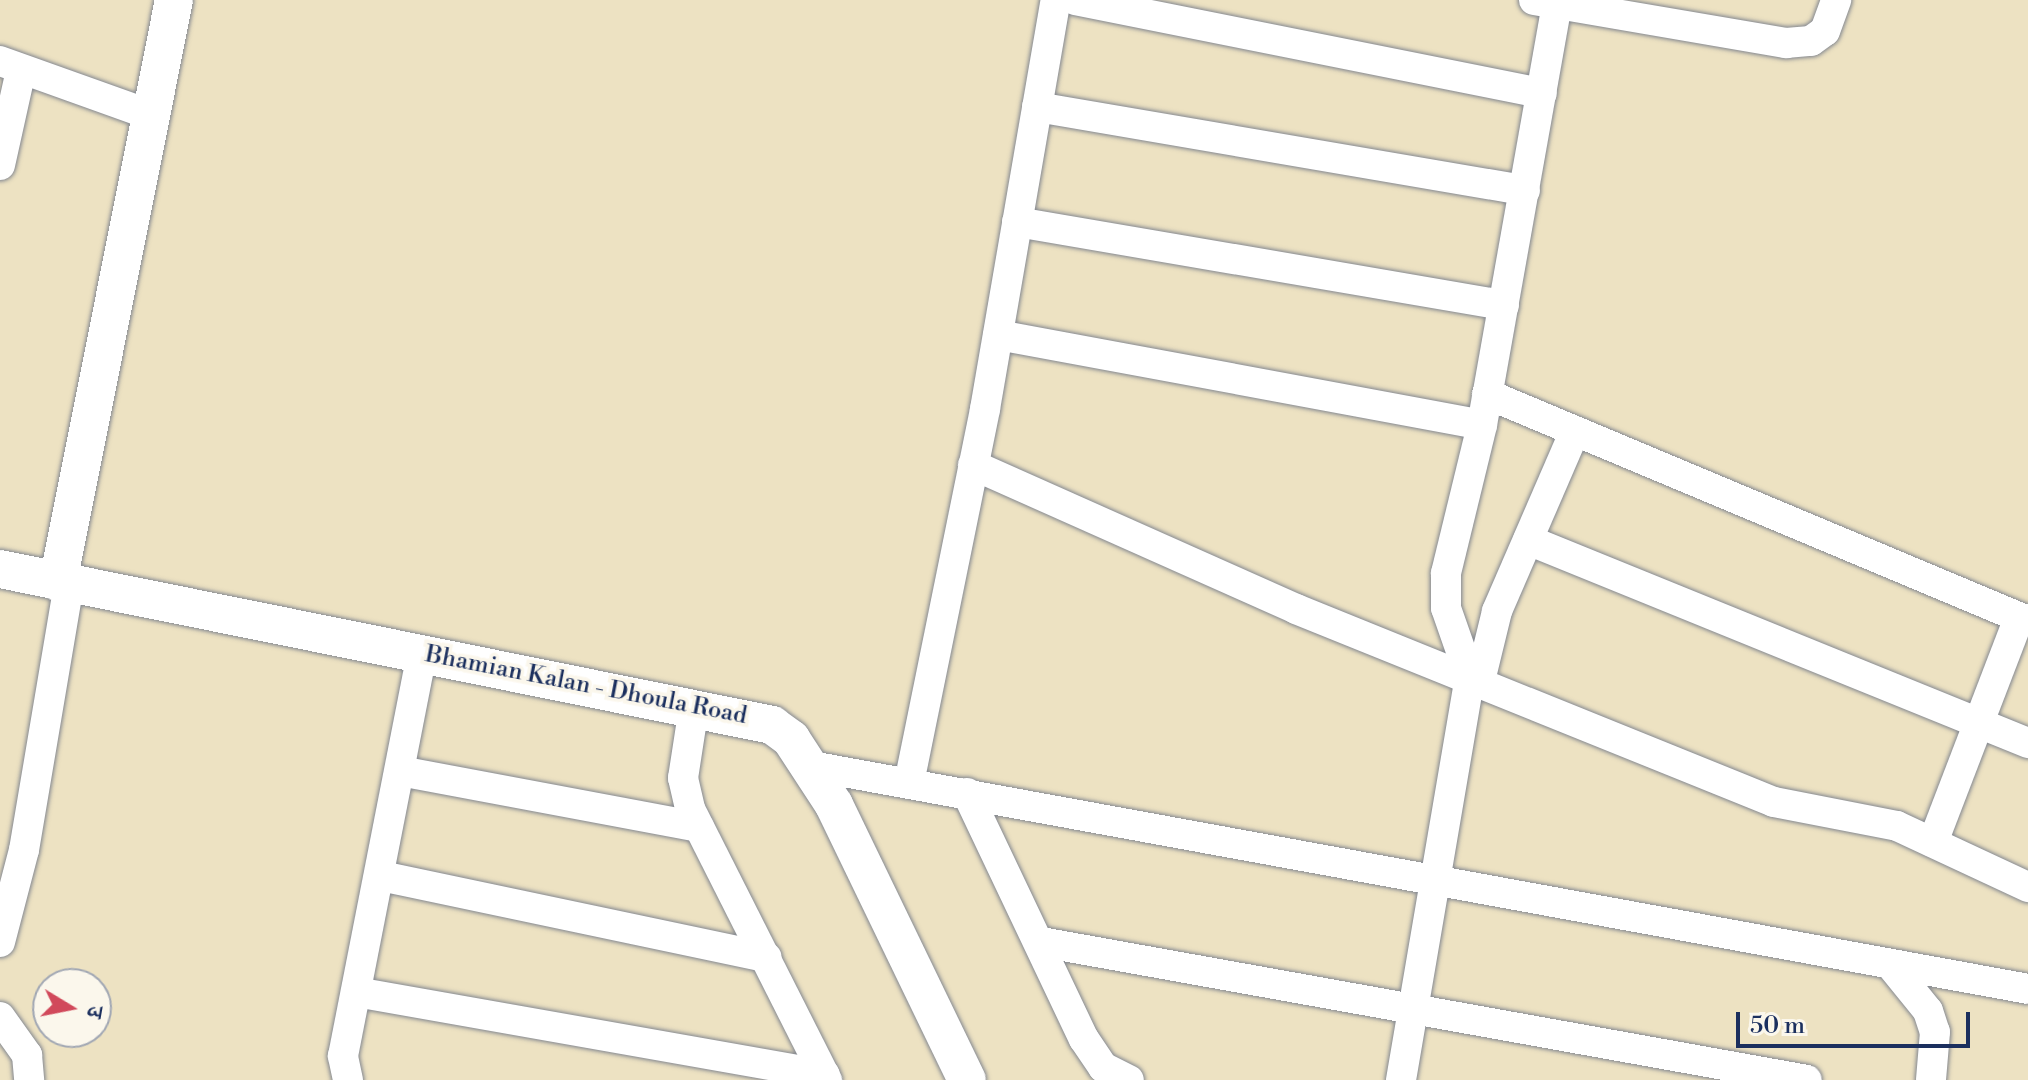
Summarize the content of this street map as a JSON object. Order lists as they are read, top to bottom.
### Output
{
  "streets": {
    "street": ["Bhamian Kalan - Dhoula Road"]
  },
  "scale_bar": "50 m",
  "north": "right"
}
